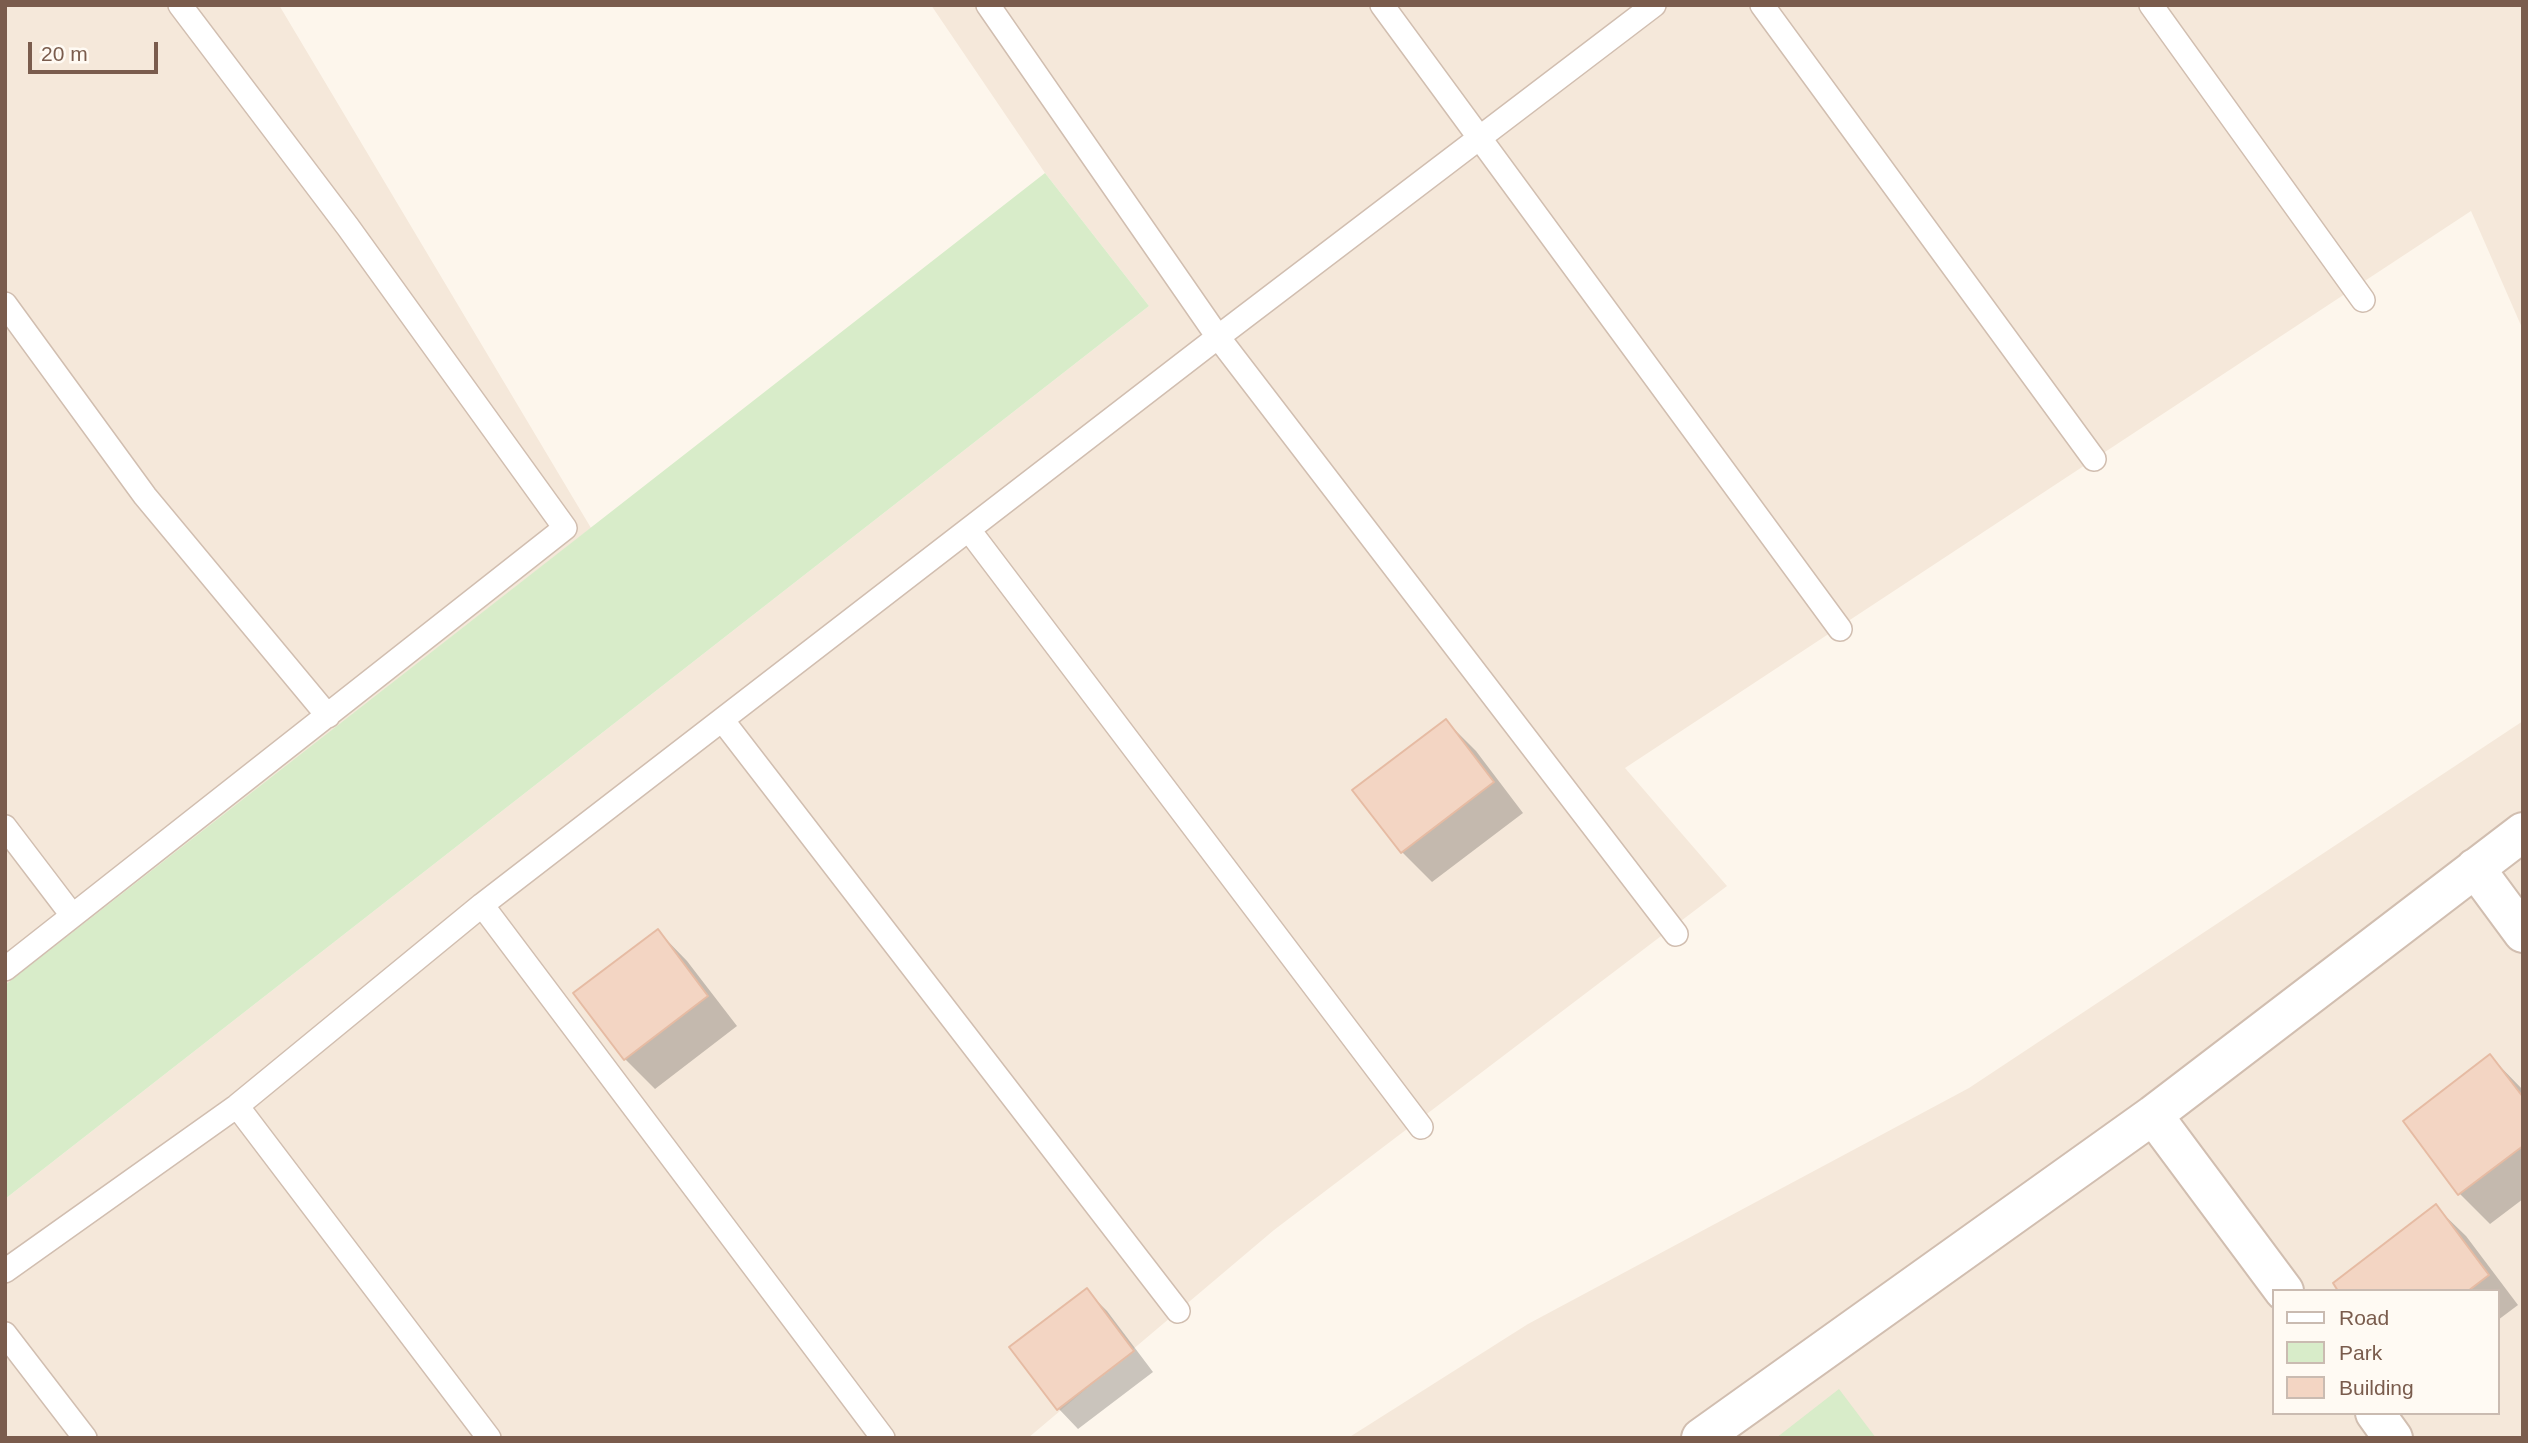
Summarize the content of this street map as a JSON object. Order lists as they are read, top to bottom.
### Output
{
  "legend": ["Road", "Park", "Building"],
  "scale_bar": "20 m"
}
